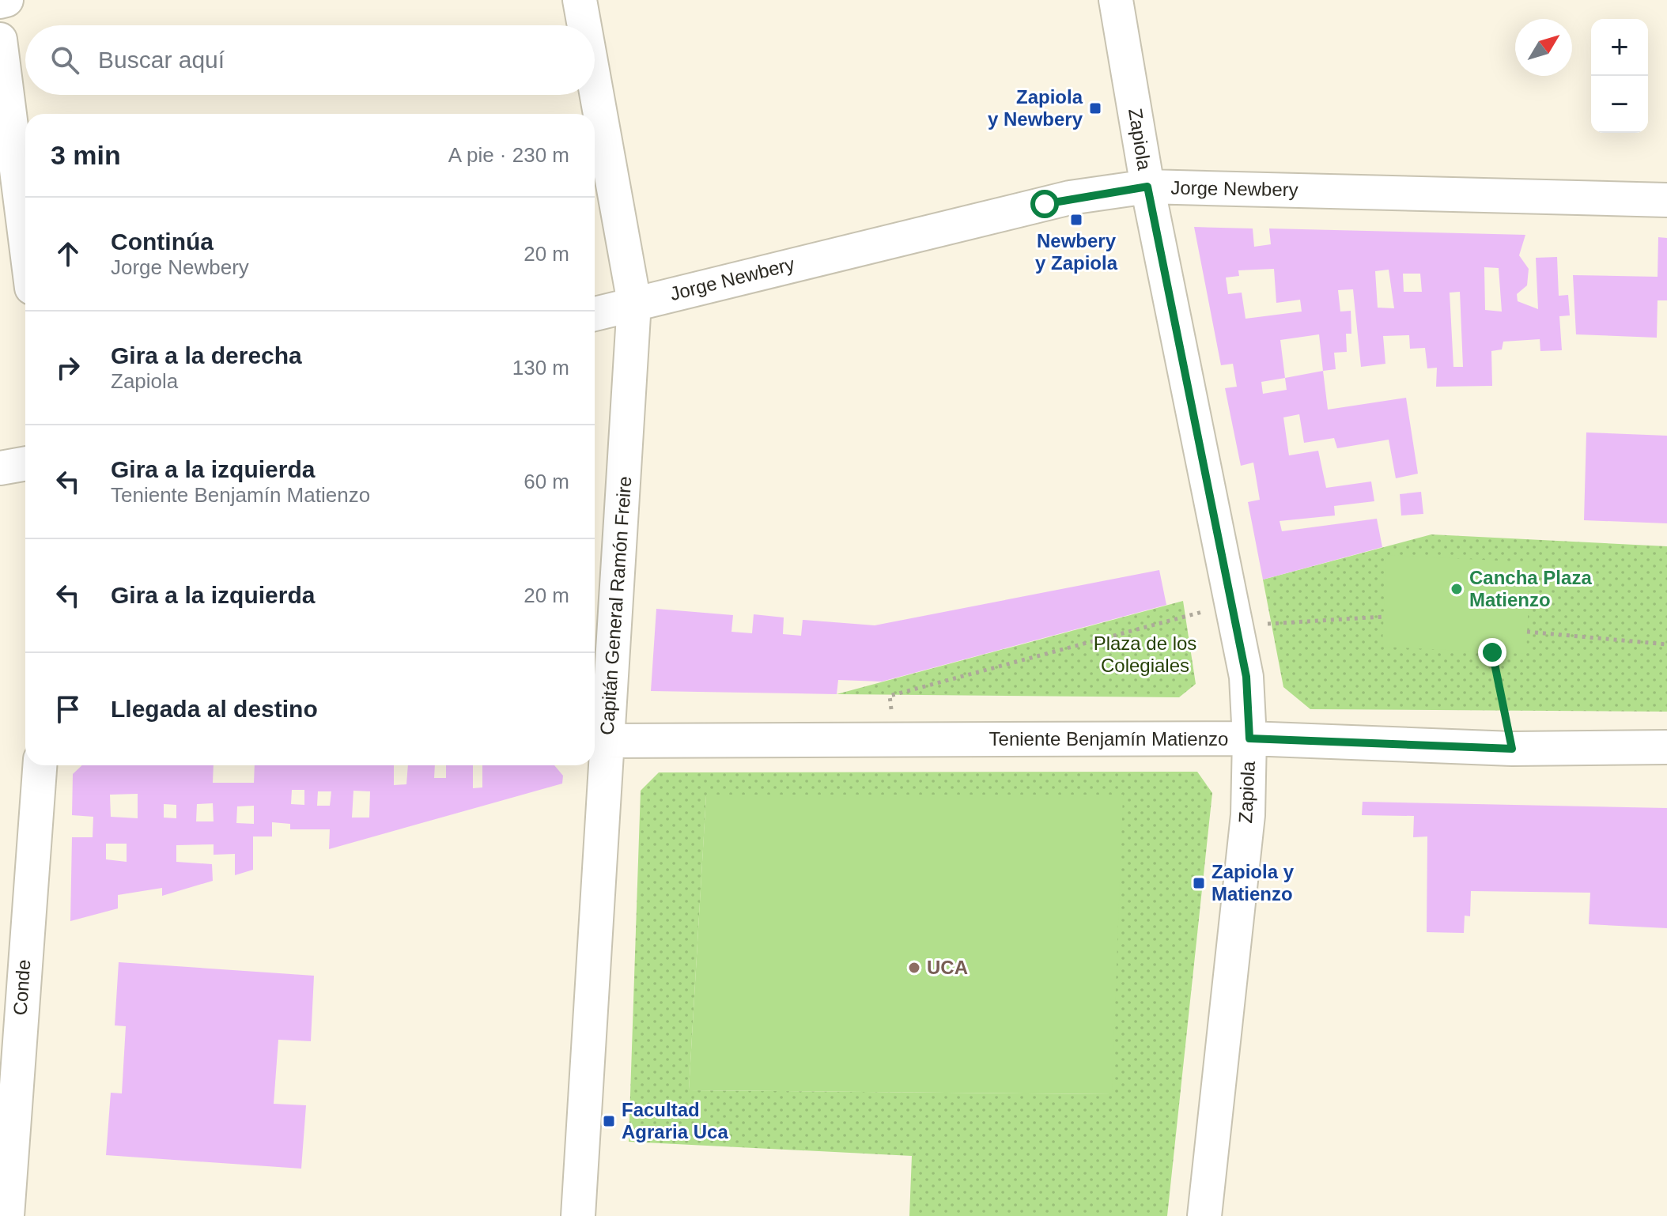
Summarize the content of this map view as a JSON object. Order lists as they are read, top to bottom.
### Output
{
  "streets": {
    "street": [
      "Zapiola",
      "Jorge Newbery",
      "Capitán General Ramón Freire",
      "Teniente Benjamín Matienzo",
      "Conde"
    ]
  },
  "crossings": [
    ["Zapiola", "Jorge Newbery"],
    ["Zapiola", "Teniente Benjamín Matienzo"],
    ["Jorge Newbery", "Capitán General Ramón Freire"],
    ["Capitán General Ramón Freire", "Teniente Benjamín Matienzo"]
  ],
  "parks": ["Plaza de los Colegiales"],
  "places": {
    "transit": [
      "Zapiola y Newbery",
      "Newbery y Zapiola",
      "Zapiola y Matienzo",
      "Facultad Agraria Uca"
    ],
    "other": ["Cancha Plaza Matienzo", "UCA"]
  },
  "north": "top right",
  "page": {
    "map_buttons": ["+", "−"],
    "search": "Buscar aquí",
    "heading": ["3 min", "A pie · 230 m"],
    "list": [
      ["Continúa", "Jorge Newbery", "20 m"],
      ["Gira a la derecha", "Zapiola", "130 m"],
      ["Gira a la izquierda", "Teniente Benjamín Matienzo", "60 m"],
      ["Gira a la izquierda", "20 m"],
      "Llegada al destino"
    ]
  }
}
